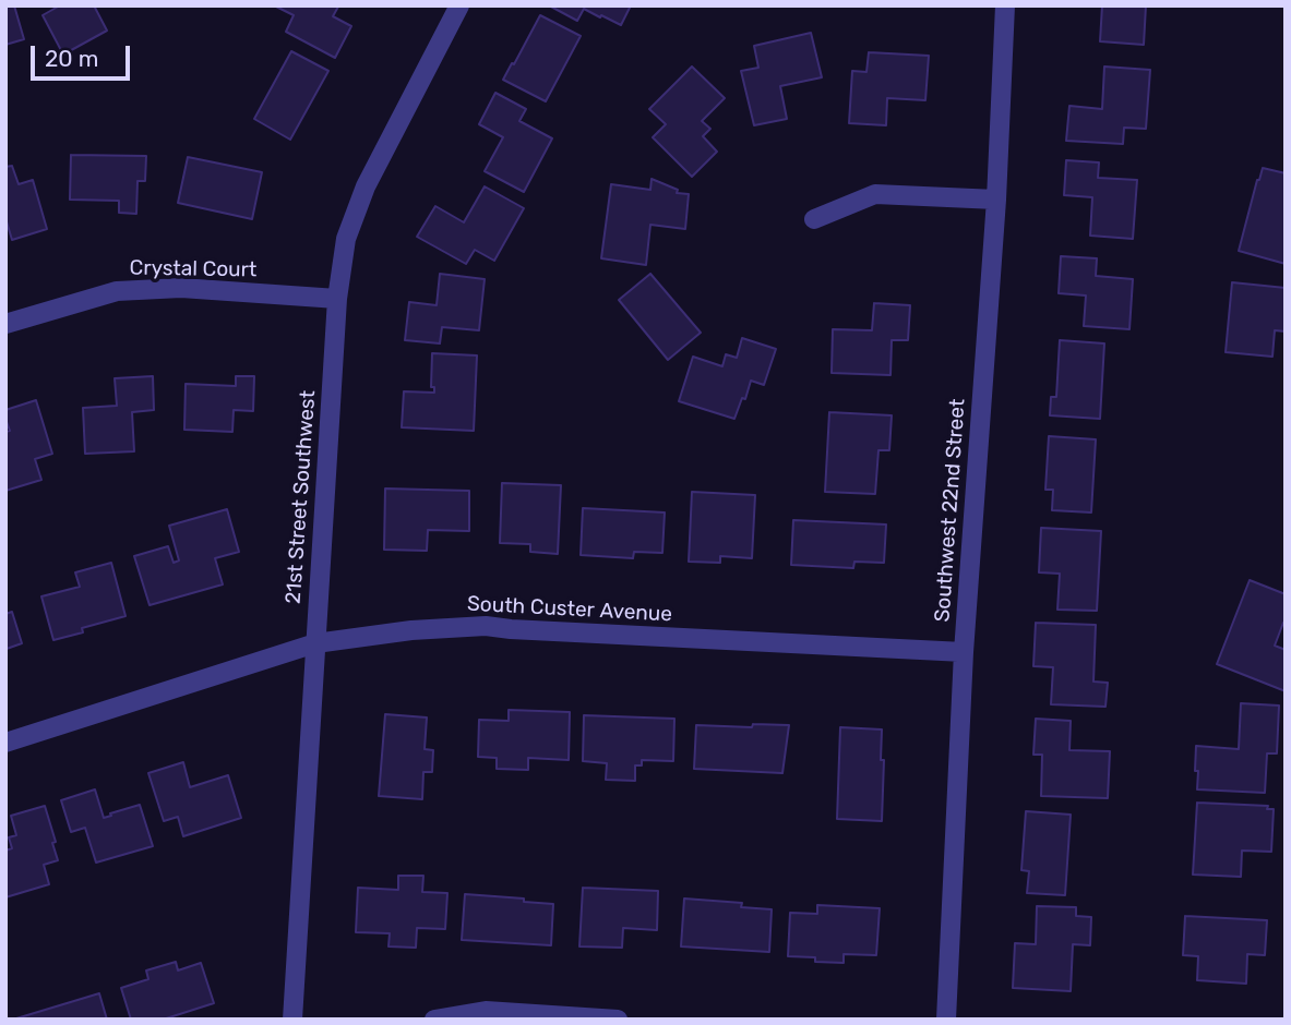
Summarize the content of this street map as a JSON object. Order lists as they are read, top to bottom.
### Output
{
  "streets": {
    "street": [
      "Crystal Court",
      "21st Street Southwest",
      "Southwest 22nd Street",
      "South Custer Avenue"
    ]
  },
  "crossings": [
    ["Crystal Court", "21st Street Southwest"],
    ["21st Street Southwest", "South Custer Avenue"],
    ["Southwest 22nd Street", "South Custer Avenue"]
  ],
  "scale_bar": "20 m"
}
